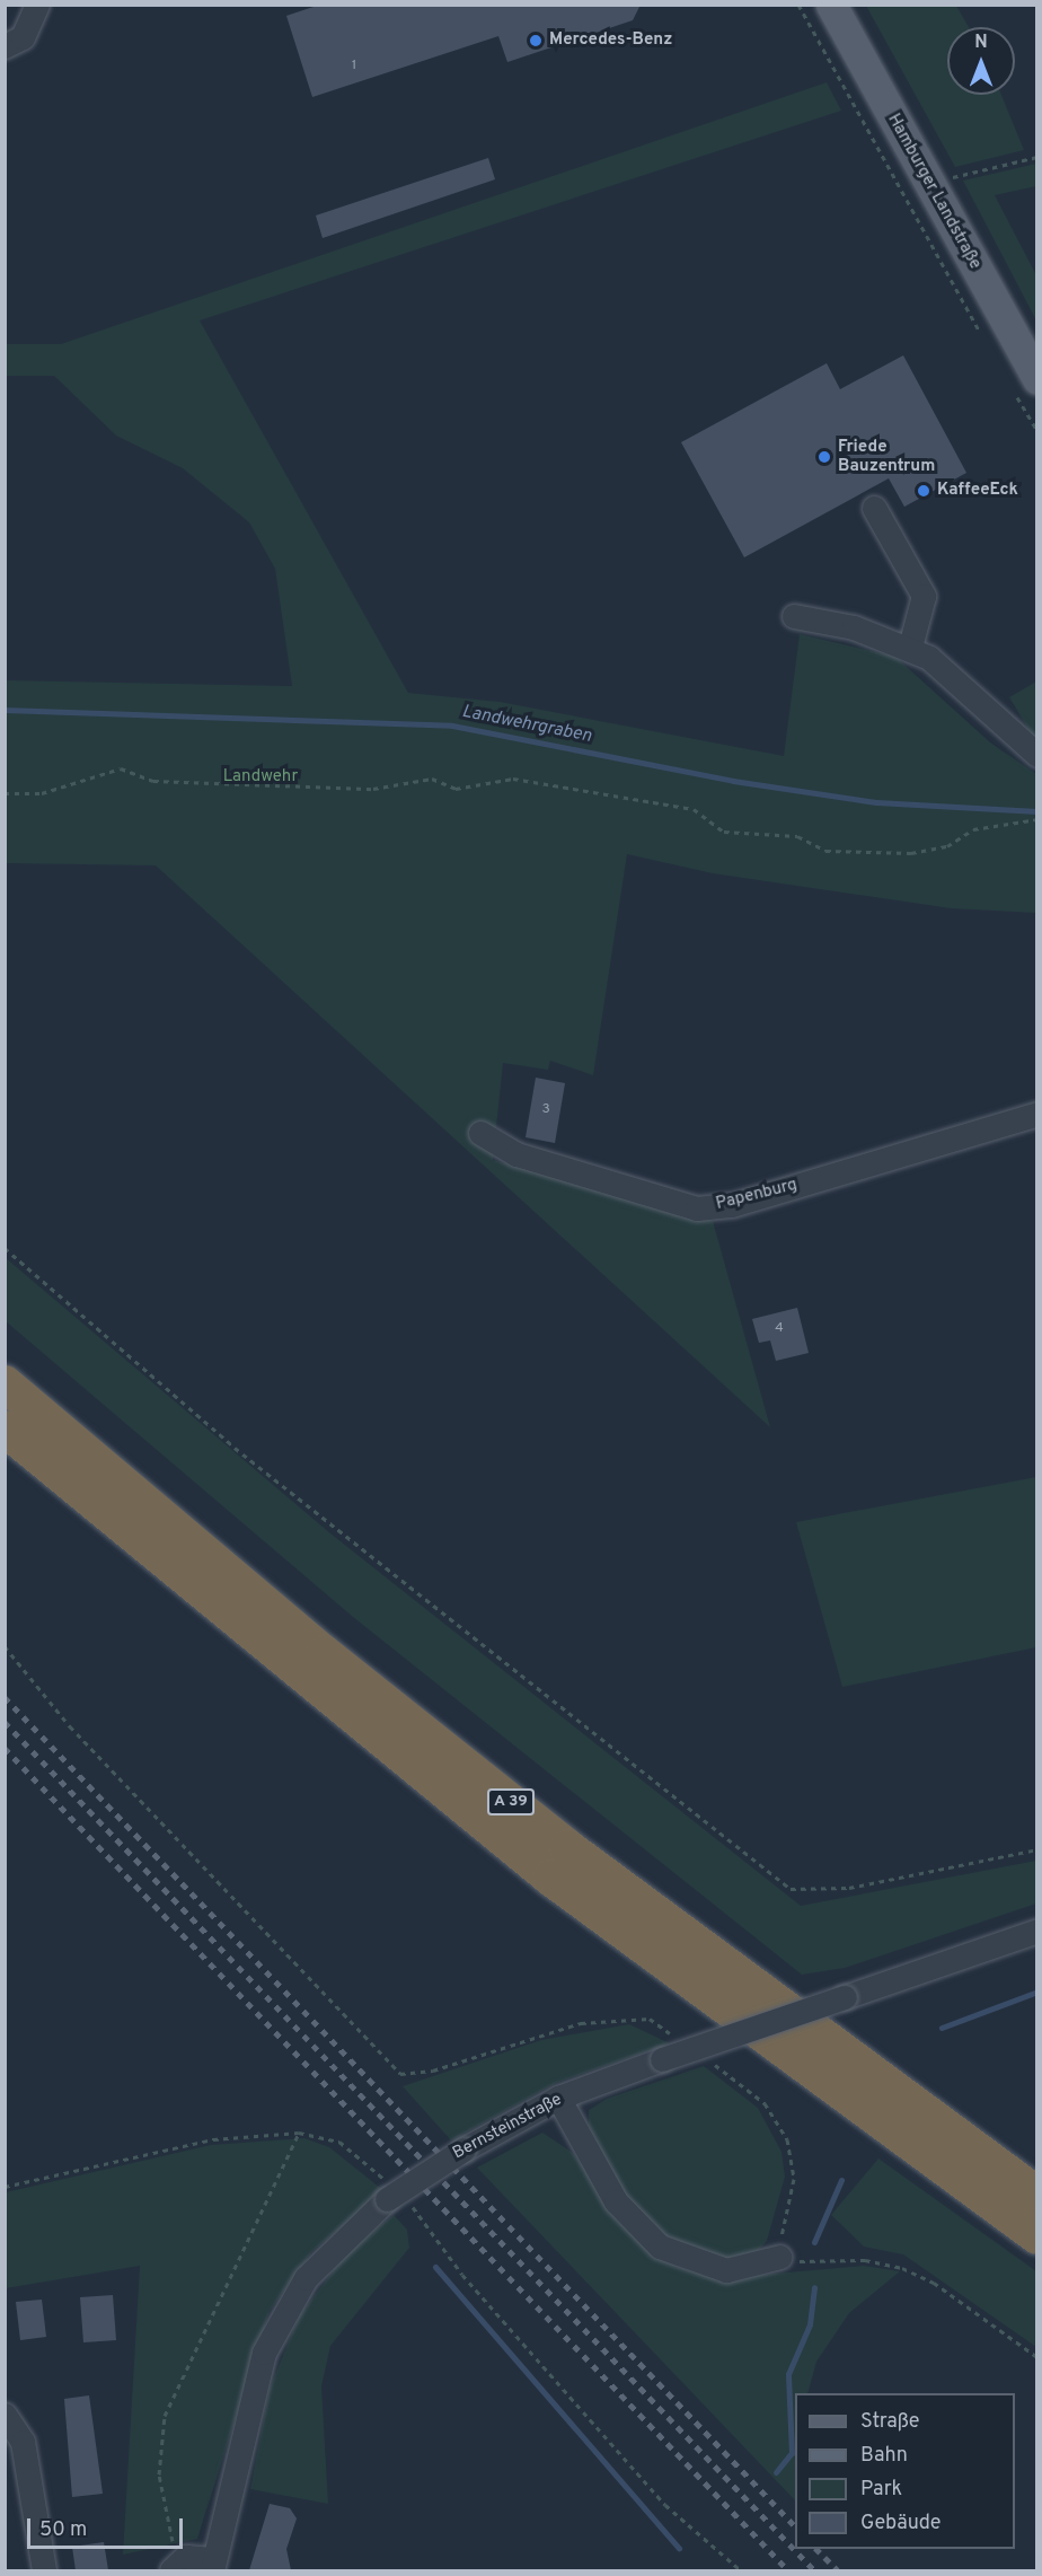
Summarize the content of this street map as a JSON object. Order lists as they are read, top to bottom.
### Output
{
  "streets": {
    "highway": ["A 39"],
    "main road": ["Hamburger Landstraße"],
    "street": ["Papenburg", "Bernsteinstraße"]
  },
  "water": ["Landwehrgraben"],
  "parks": ["Landwehr"],
  "places": ["Mercedes-Benz", "Friede Bauzentrum", "KaffeeEck"],
  "house_numbers": ["1", "3", "4"],
  "legend": [
    "Straße",
    "Bahn",
    "Park",
    "Gebäude"
  ],
  "scale_bar": "50 m",
  "north": "top"
}
